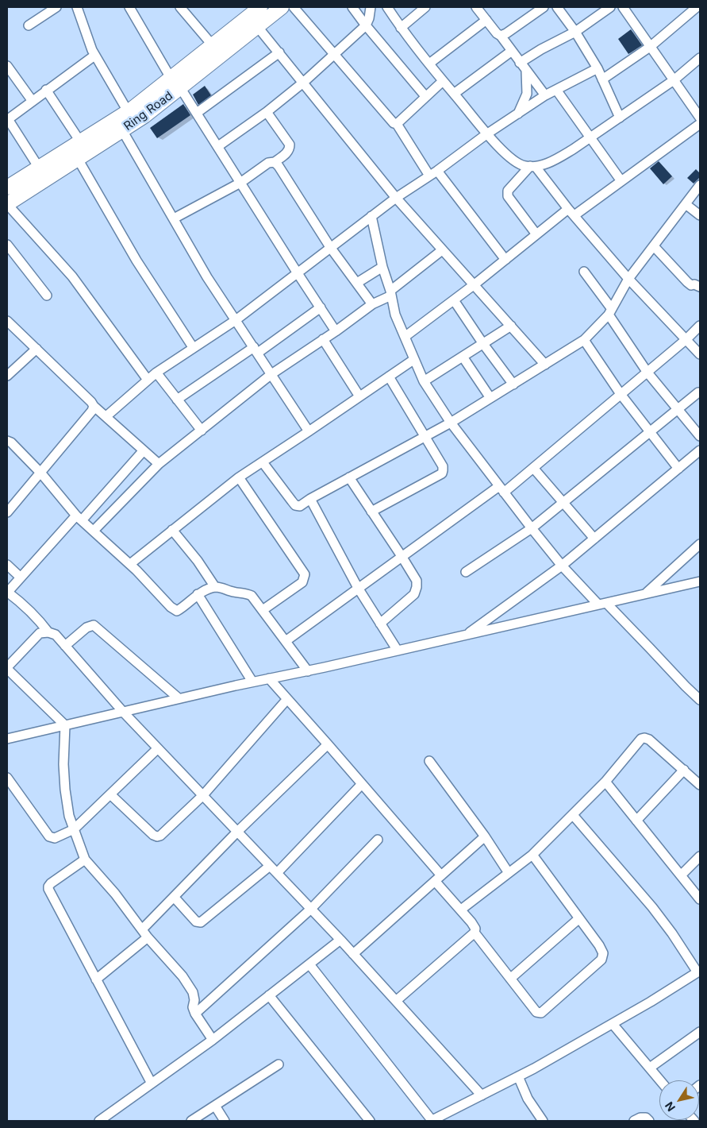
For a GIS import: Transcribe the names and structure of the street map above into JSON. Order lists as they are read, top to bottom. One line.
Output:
{"streets":{"main road":["Ring Road"]},"north":"bottom left"}
